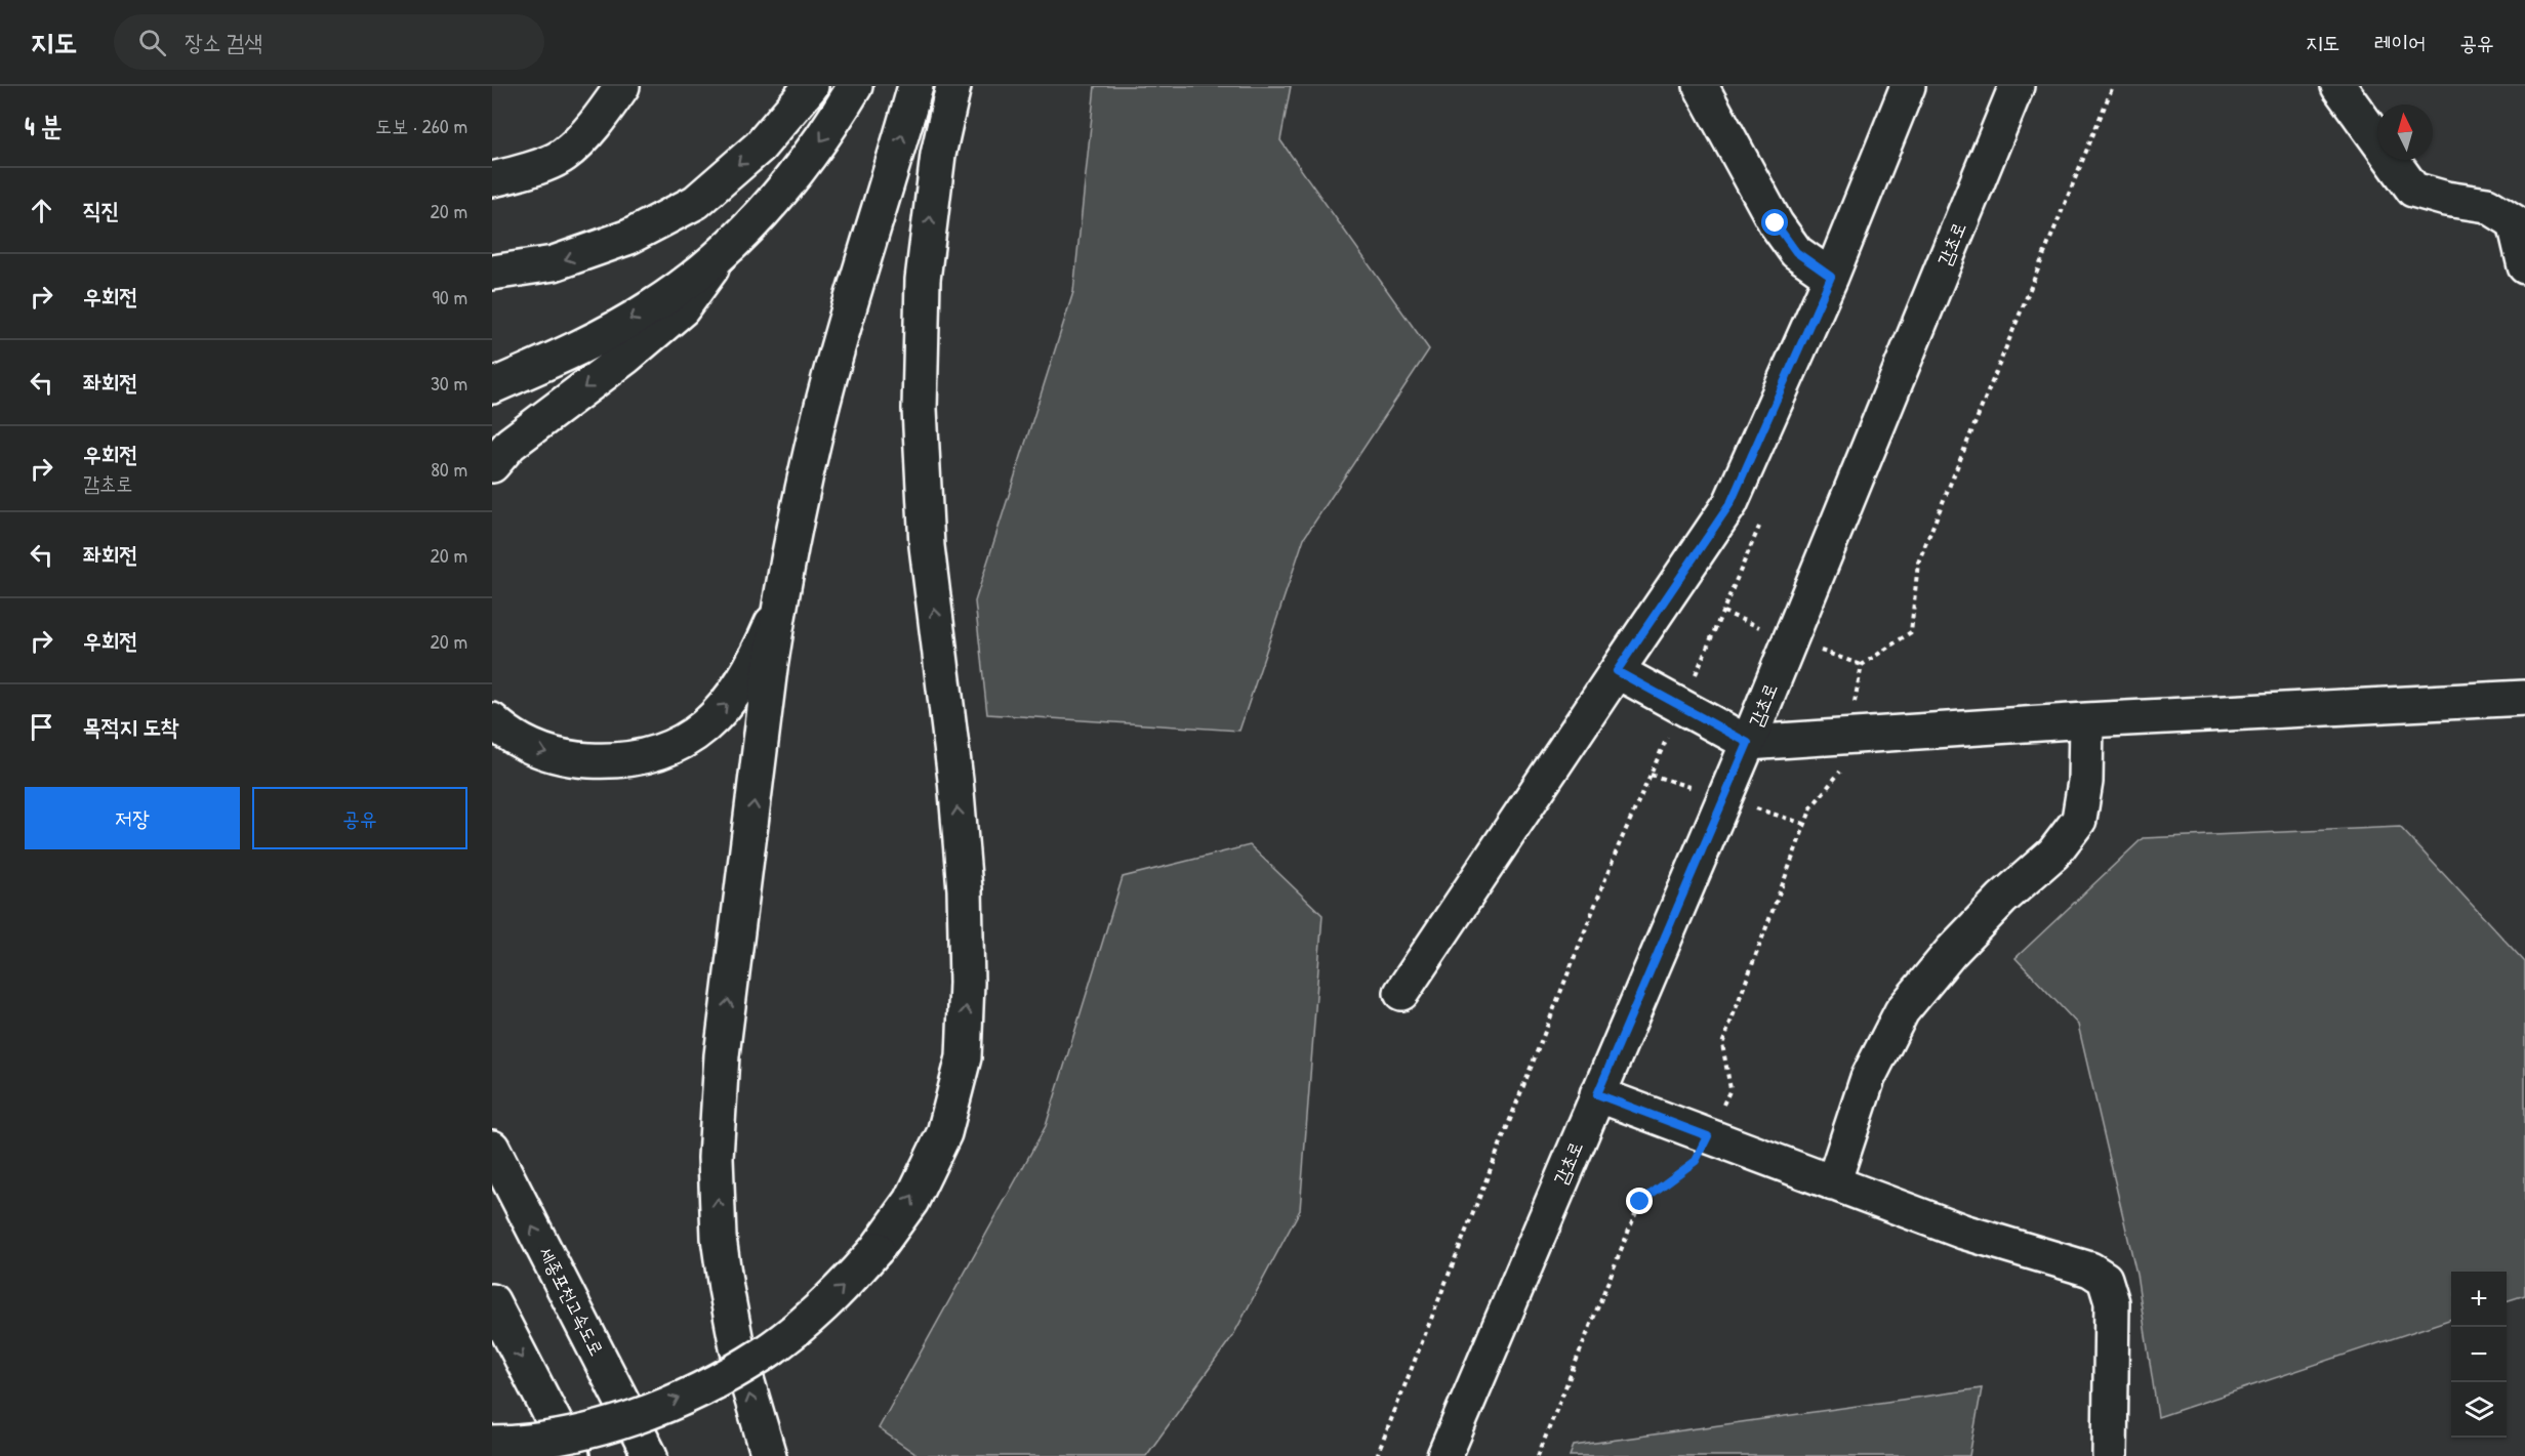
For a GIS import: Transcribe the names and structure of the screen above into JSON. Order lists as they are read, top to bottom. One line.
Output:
{"streets":{"main road":["감초로","세종포천고속도로"]},"north":"top","page":{"header":"지도","search":"장소 검색","nav":["지도","레이어","공유"],"heading":["4 분","도보 · 260 m"],"list":[["직진","20 m"],["우회전","90 m"],["좌회전","30 m"],["우회전","감초로","80 m"],["좌회전","20 m"],["우회전","20 m"],"목적지 도착"],"buttons":["저장","공유"],"map_buttons":["+","−"]}}
